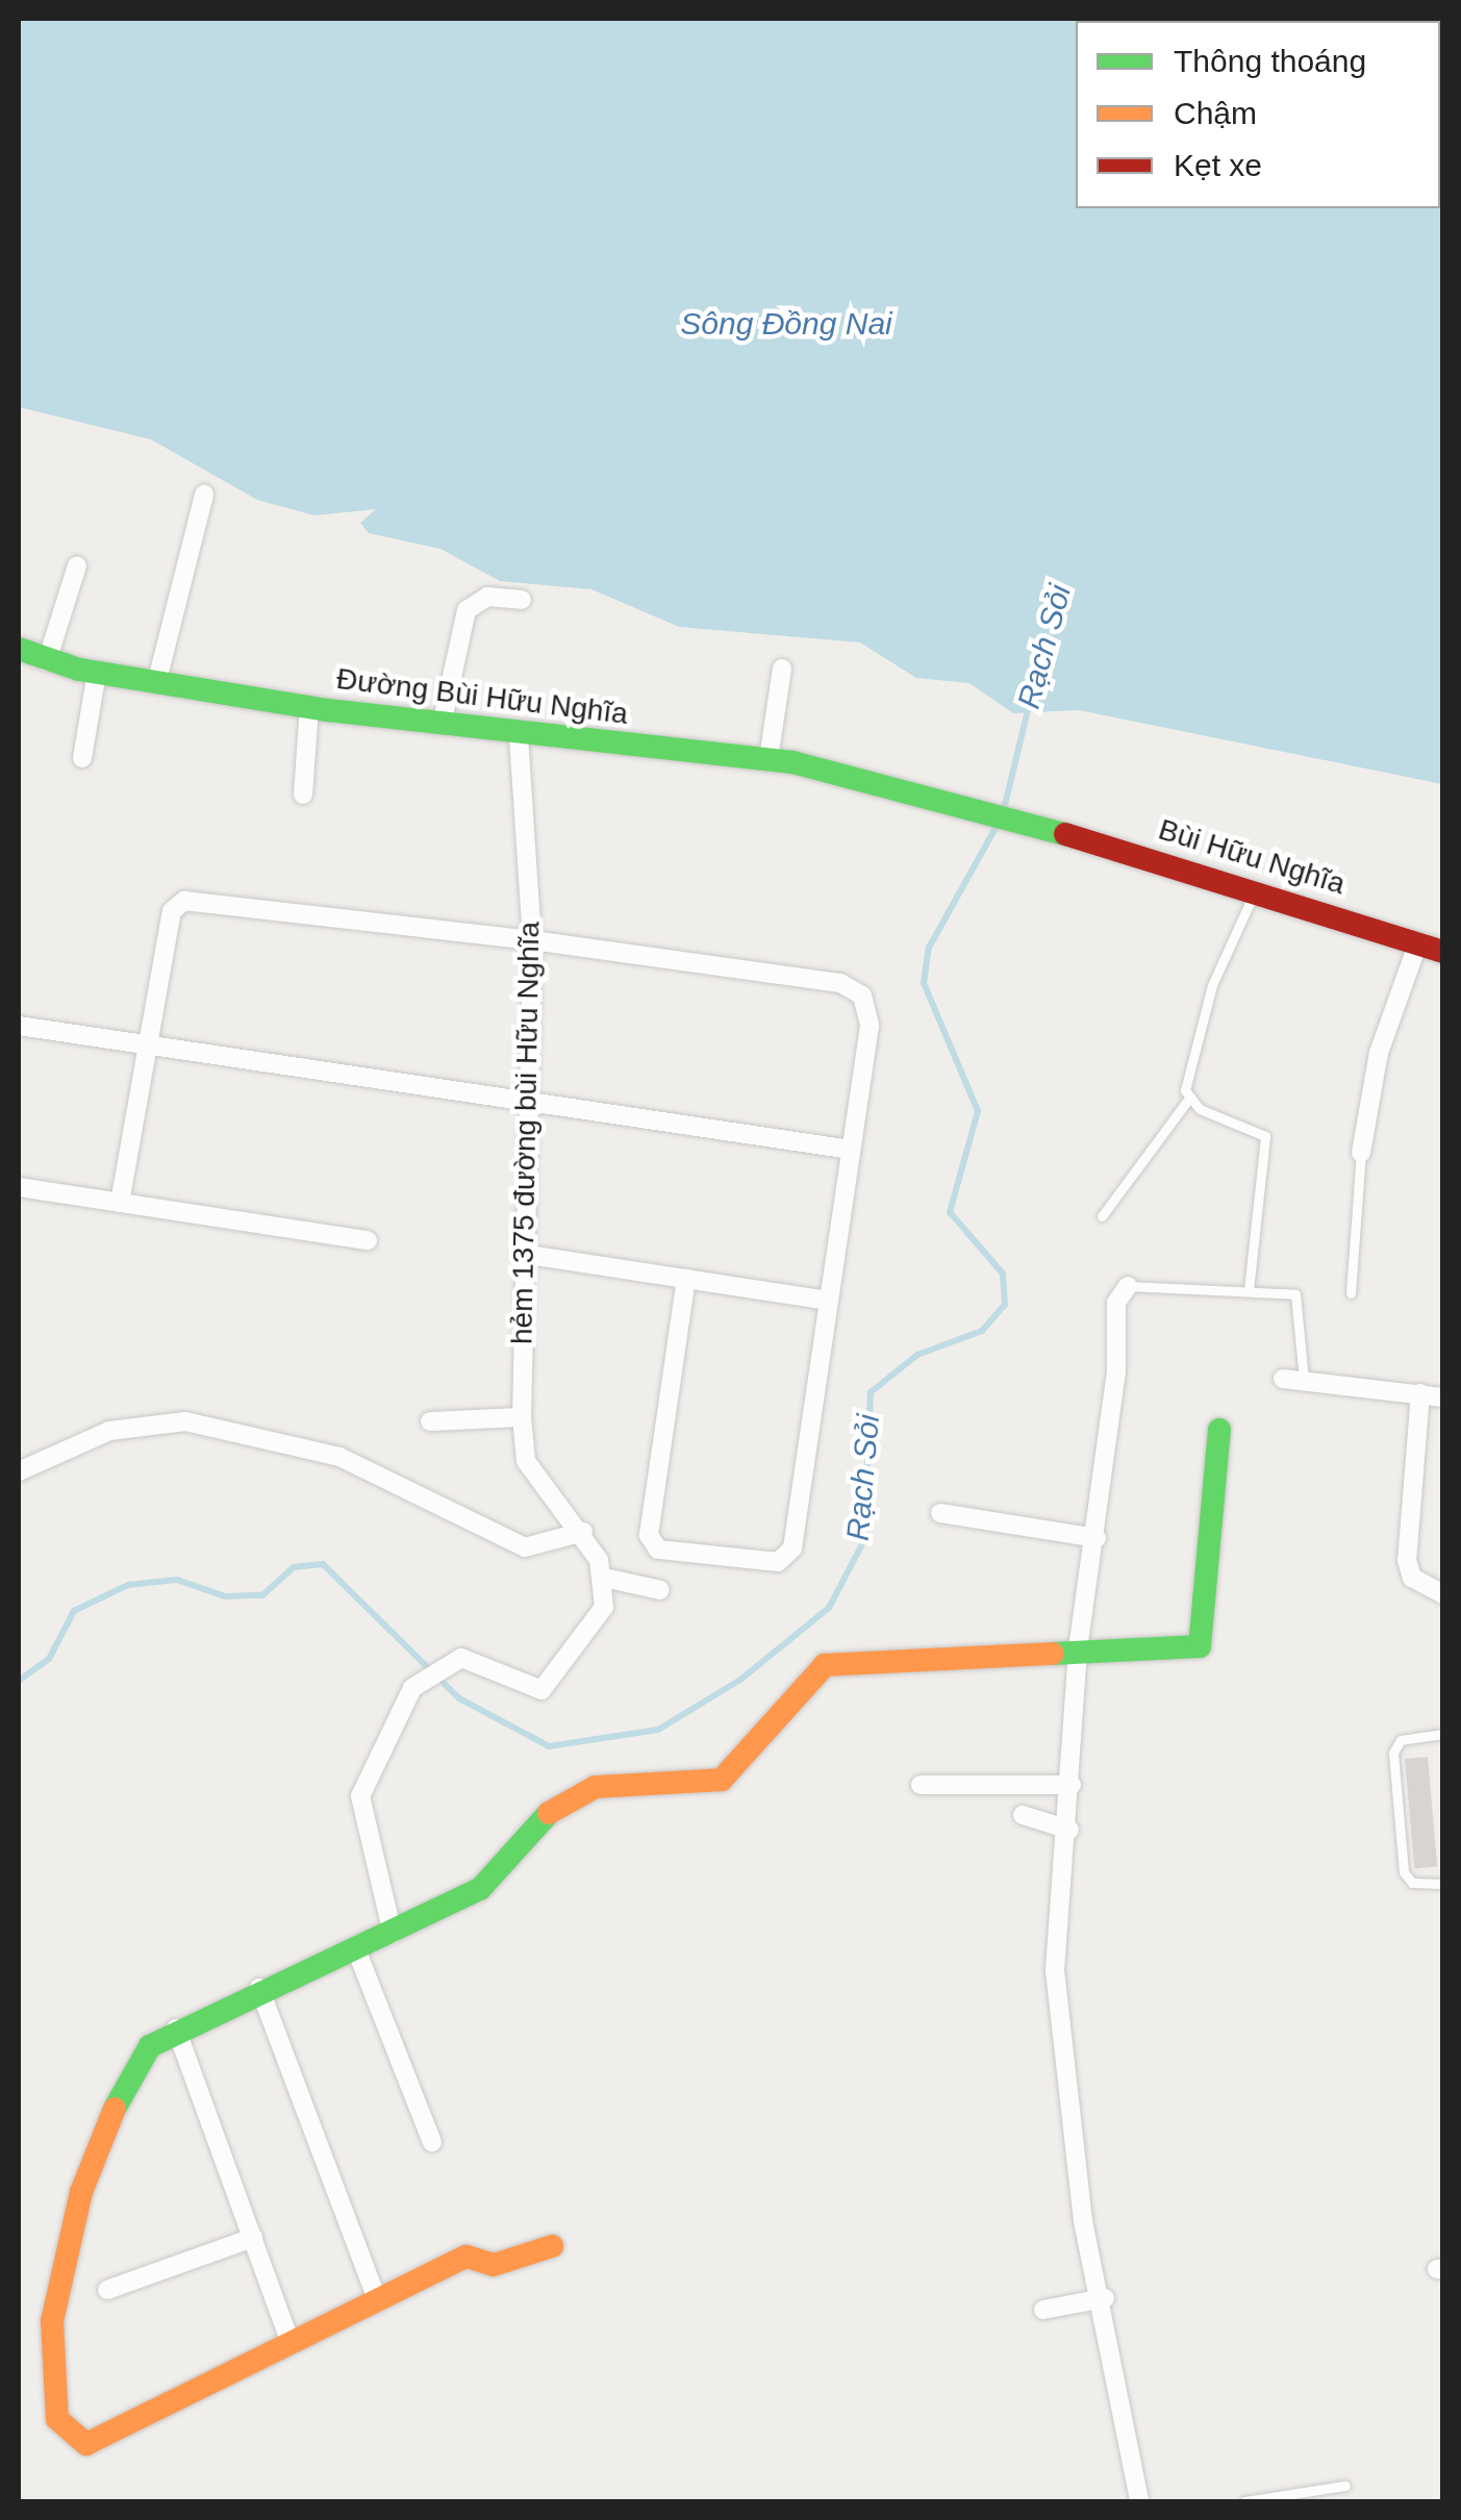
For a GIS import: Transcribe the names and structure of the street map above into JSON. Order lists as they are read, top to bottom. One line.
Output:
{"streets":{"street":["Đường Bùi Hữu Nghĩa","Bùi Hữu Nghĩa","hẻm 1375 đường bùi Hữu Nghĩa"]},"crossings":[["Đường Bùi Hữu Nghĩa","Bùi Hữu Nghĩa"],["Đường Bùi Hữu Nghĩa","hẻm 1375 đường bùi Hữu Nghĩa"]],"water":["Sông Đồng Nai","Rạch Sỏi"],"legend":["Thông thoáng","Chậm","Kẹt xe"]}
